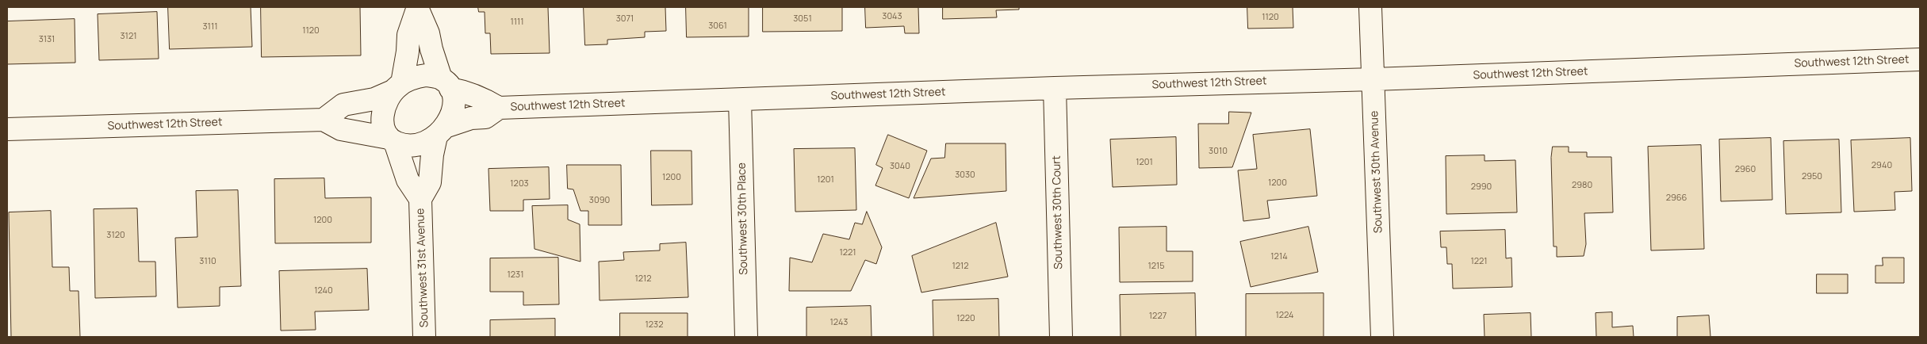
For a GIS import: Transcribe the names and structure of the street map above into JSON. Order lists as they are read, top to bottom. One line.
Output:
{"streets":{"street":["Southwest 12th Street","Southwest 30th Avenue","Southwest 30th Court","Southwest 30th Place","Southwest 31st Avenue"]},"crossings":[["Southwest 12th Street","Southwest 30th Avenue"],["Southwest 12th Street","Southwest 30th Court"],["Southwest 12th Street","Southwest 30th Place"],["Southwest 12th Street","Southwest 31st Avenue"]],"house_numbers":["3043","1120","3071","3051","1111","3061","3111","1120","3121","3131","3010","1201","2940","3040","2960","3030","2950","1200","1201","1200","1203","2980","2990","2966","3090","1200","3120","1221","1214","3110","1221","1212","1215","1231","1212","1240","1224","1227","1220","1243","1232"]}
